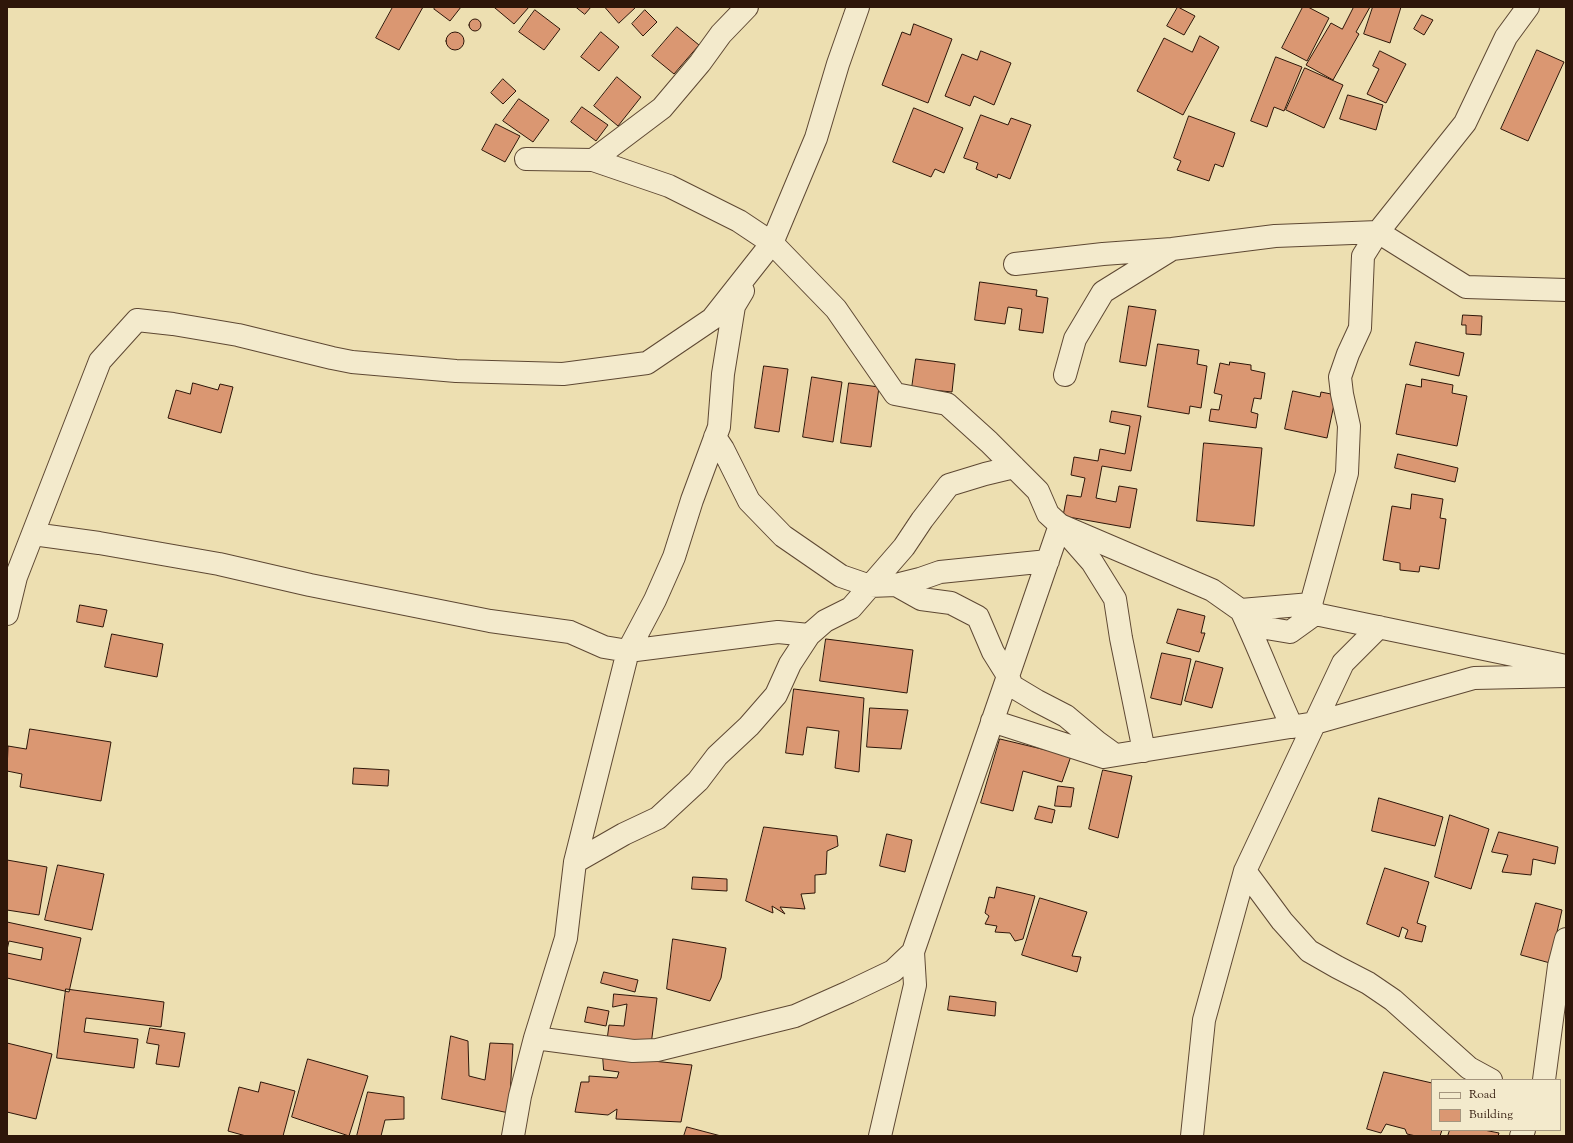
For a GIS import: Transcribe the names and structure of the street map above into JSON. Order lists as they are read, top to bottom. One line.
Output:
{"legend":["Road","Building"]}
